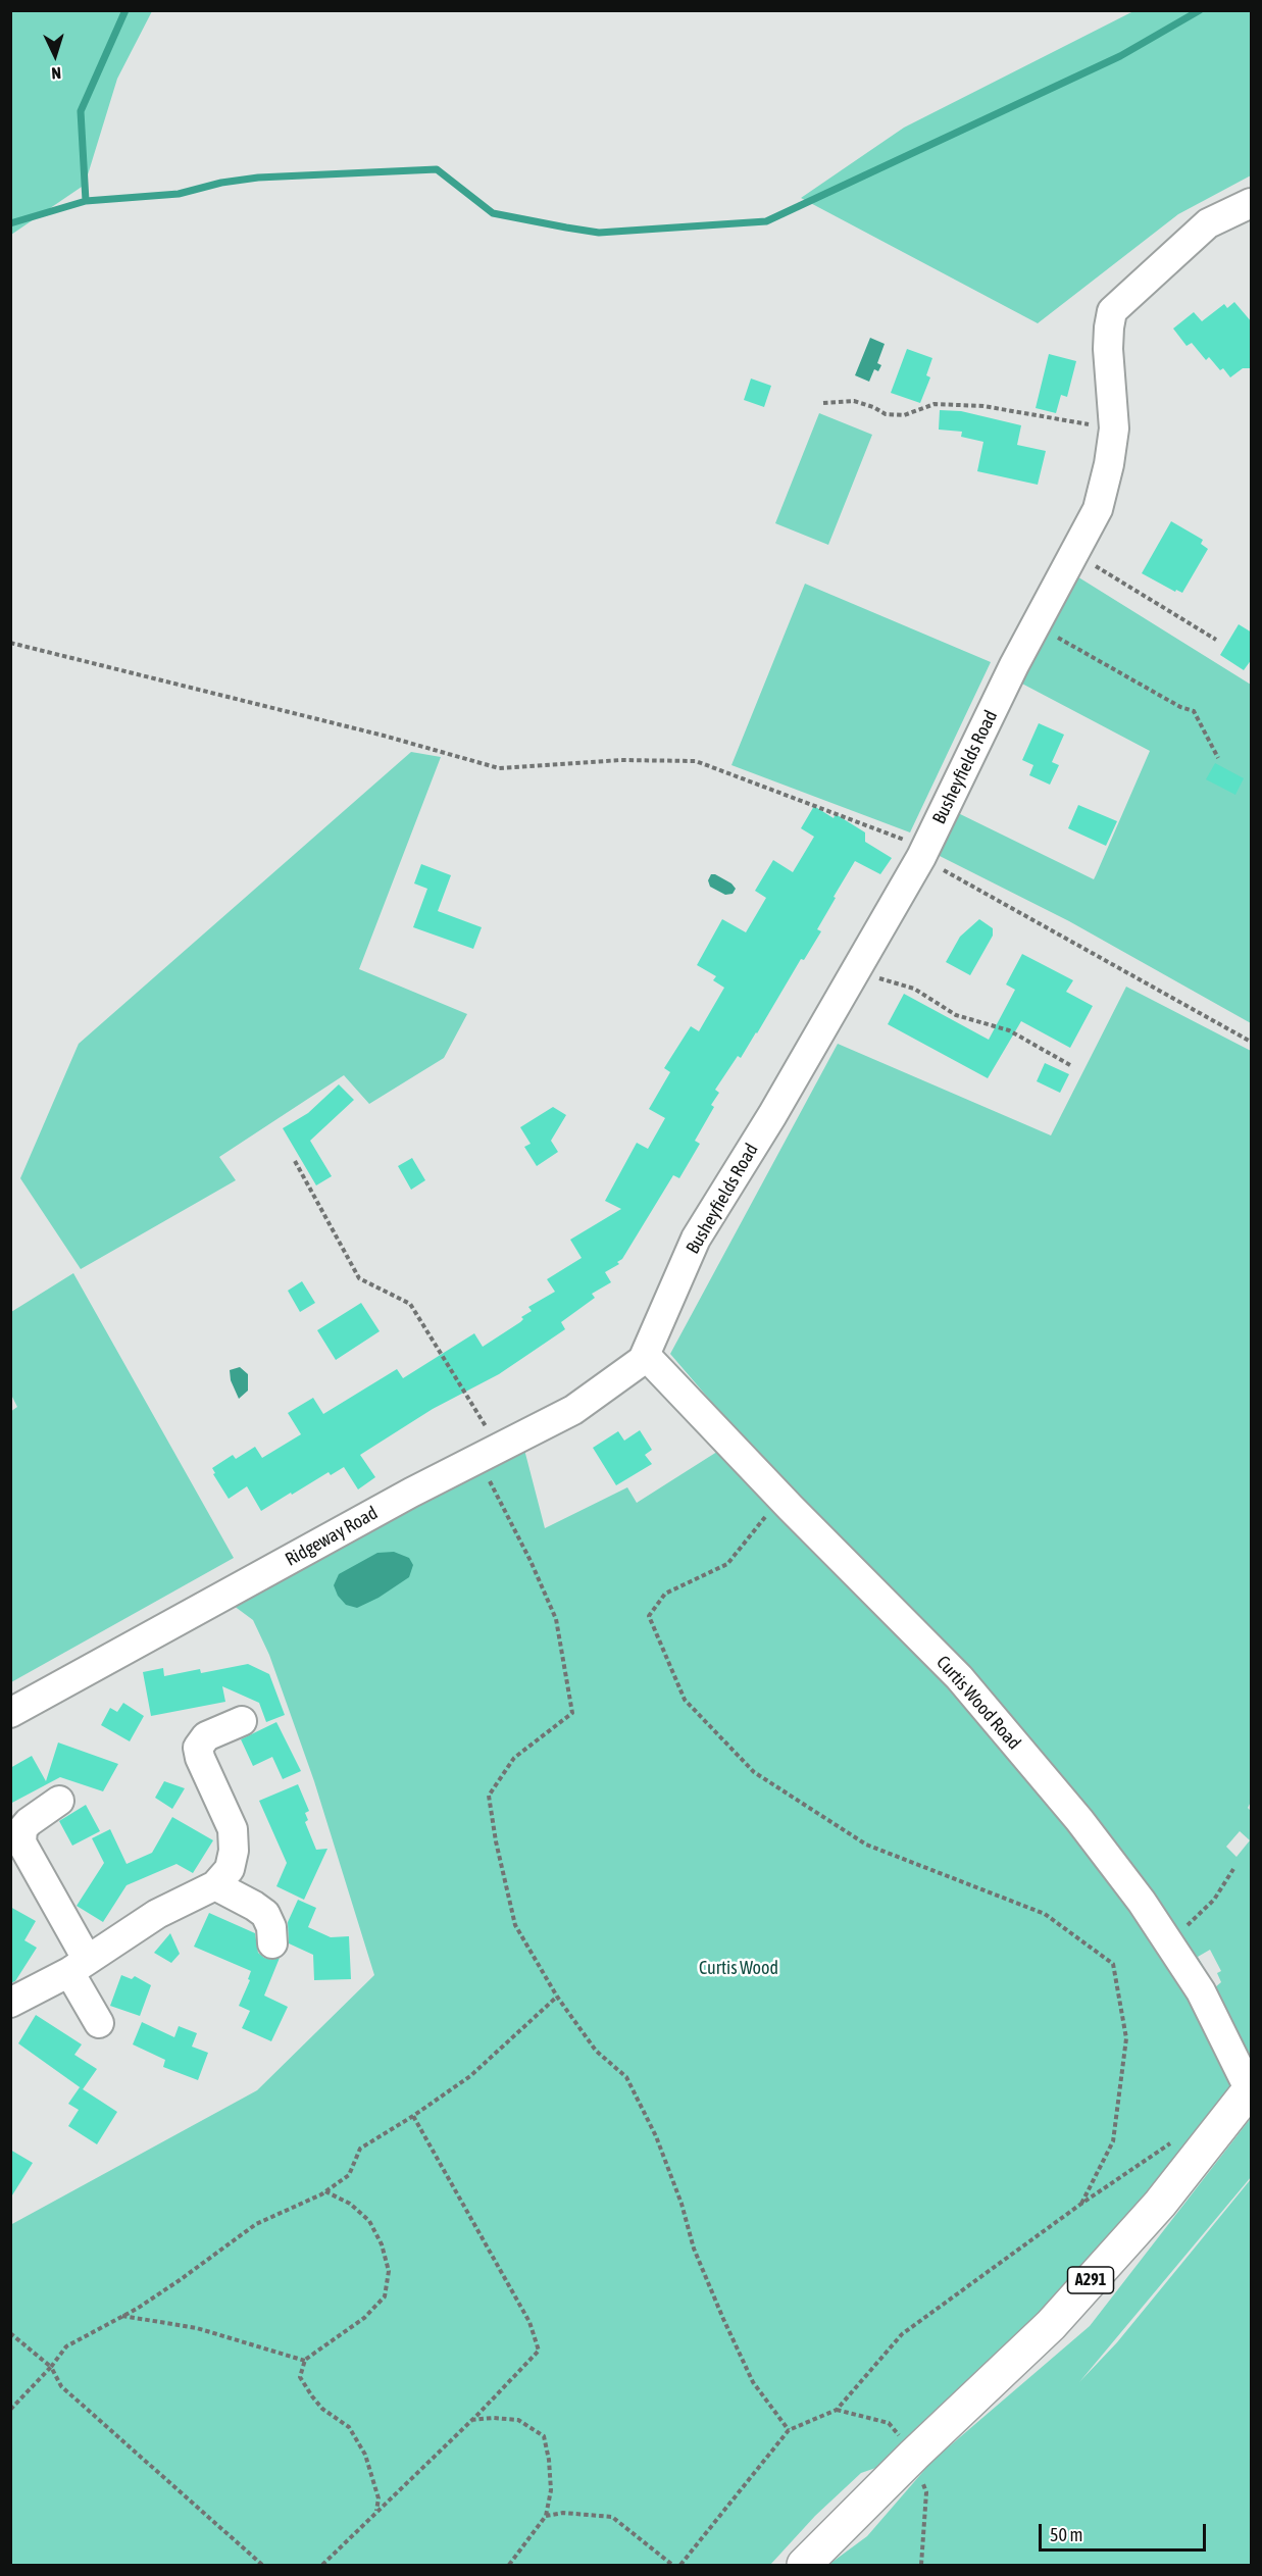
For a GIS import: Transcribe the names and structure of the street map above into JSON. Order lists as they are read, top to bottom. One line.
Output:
{"streets":{"main road":["A291"],"street":["Busheyfields Road","Ridgeway Road","Curtis Wood Road"]},"crossings":[["Busheyfields Road","Ridgeway Road"],["Busheyfields Road","Curtis Wood Road"],["Ridgeway Road","Curtis Wood Road"],["Curtis Wood Road","A291"]],"parks":["Curtis Wood"],"scale_bar":"50 m","north":"bottom"}
